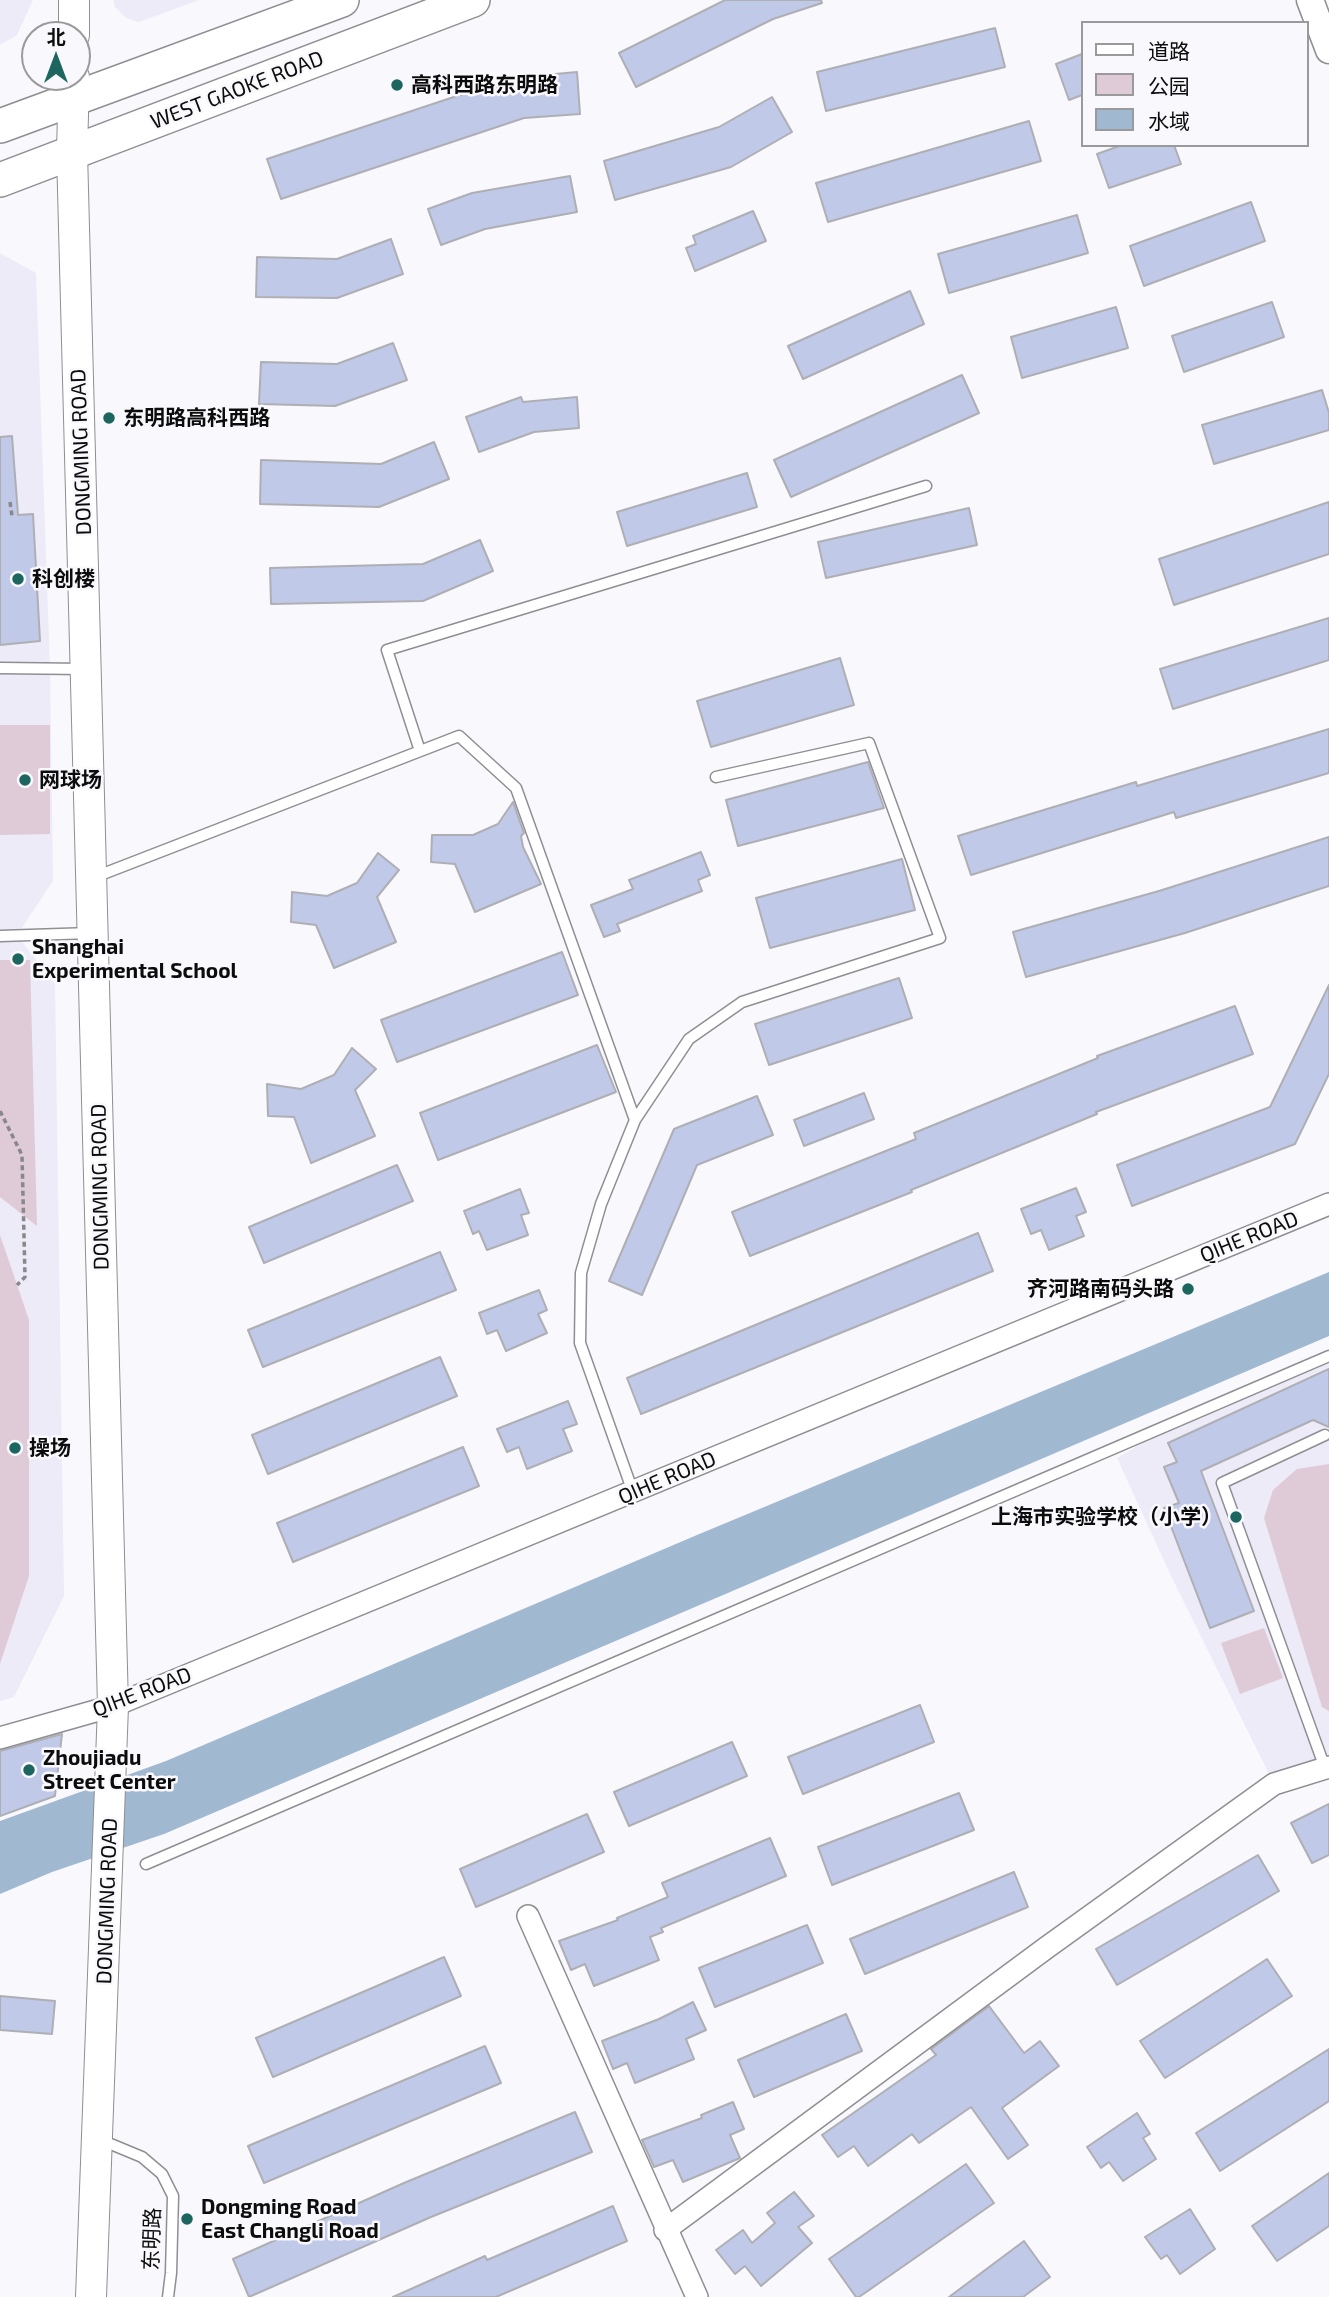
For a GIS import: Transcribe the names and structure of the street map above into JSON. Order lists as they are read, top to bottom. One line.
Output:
{"streets":{"main road":["WEST GAOKE ROAD","DONGMING ROAD"],"street":["QIHE ROAD"],"lane":["东明路"]},"crossings":[["WEST GAOKE ROAD","DONGMING ROAD"],["DONGMING ROAD","QIHE ROAD"],["DONGMING ROAD","东明路"]],"places":["高科西路东明路","东明路高科西路","科创楼","网球场","Shanghai Experimental School","齐河路南码头路","操场","上海市实验学校（小学）","Zhoujiadu Street Center","Dongming Road East Changli Road"],"legend":["道路","公园","水域"],"north":"top"}
